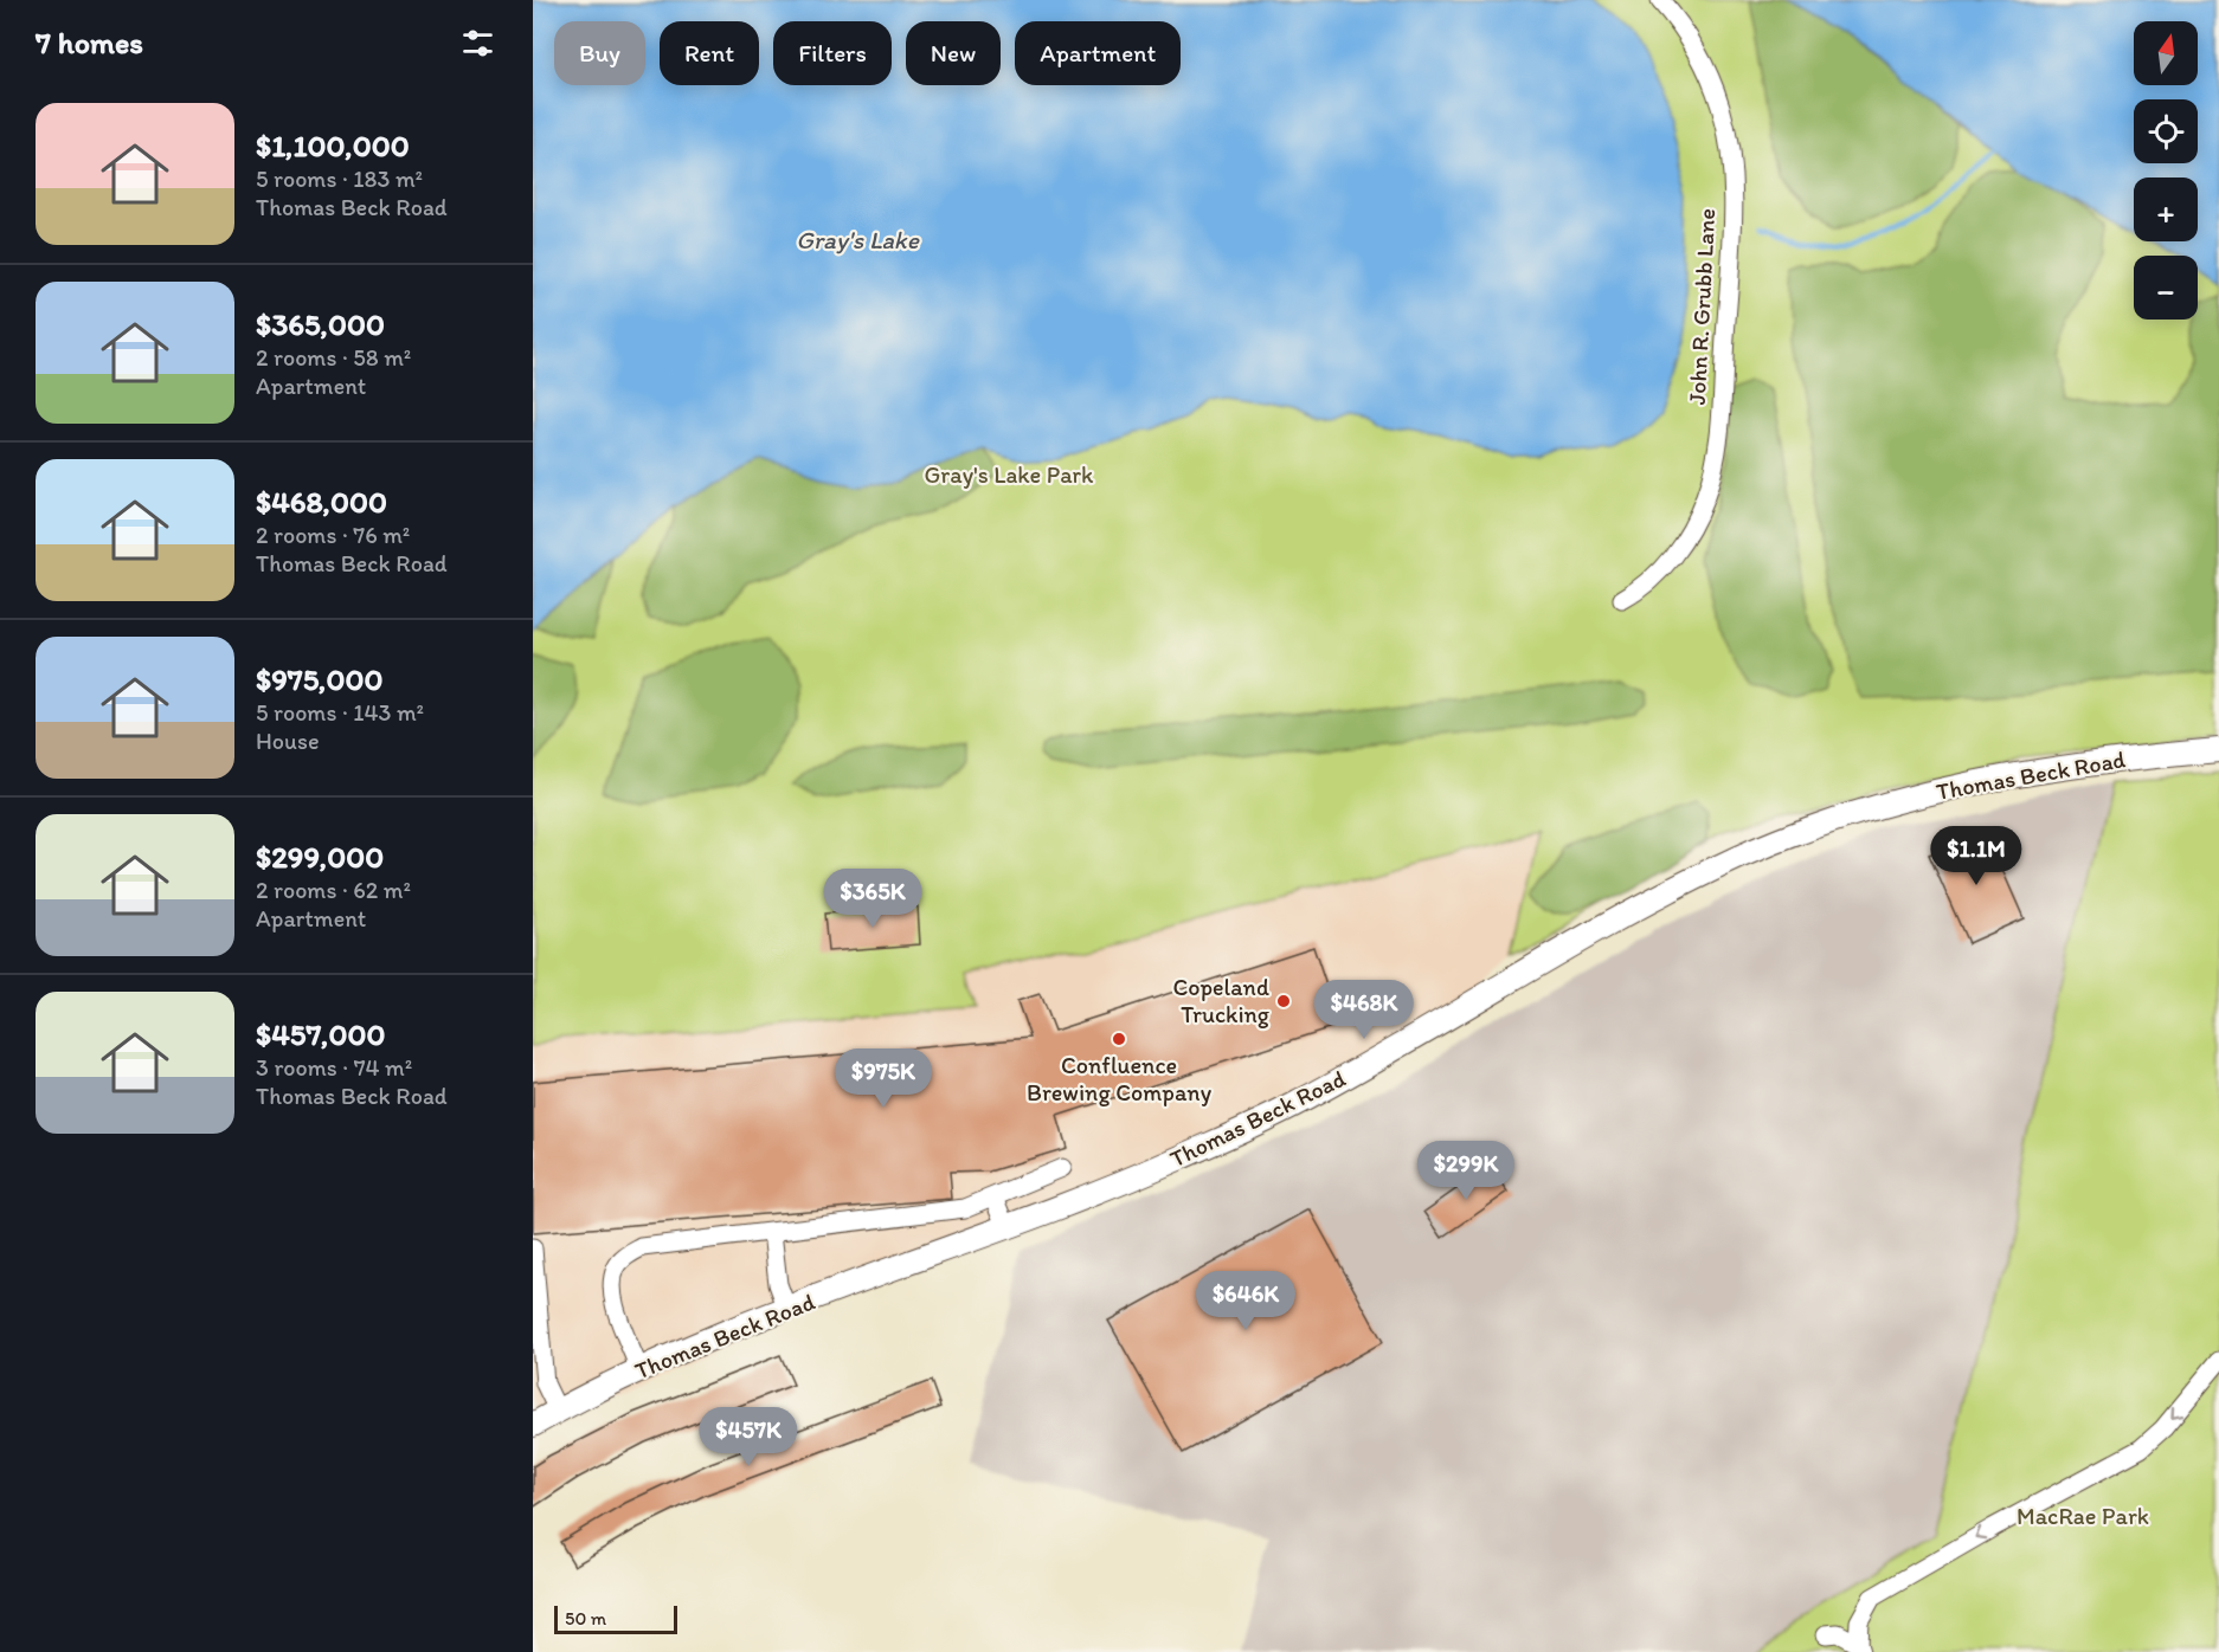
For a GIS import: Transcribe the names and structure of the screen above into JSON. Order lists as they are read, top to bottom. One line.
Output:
{"streets":{"main road":["Thomas Beck Road"],"lane":["John R. Grubb Lane"]},"water":["Gray's Lake"],"parks":["Gray's Lake Park","MacRae Park"],"places":["Copeland Trucking","Confluence Brewing Company"],"scale_bar":"50 m","north":"top","page":{"heading":"7 homes","map_buttons":["+","−"],"chip":["Buy","Rent","Filters","New","Apartment"],"list":[{"name":"$1,100,000","note":"5 rooms · 183 m² · Thomas Beck Road"},{"name":"$365,000","note":"2 rooms · 58 m² · Apartment"},{"name":"$468,000","note":"2 rooms · 76 m² · Thomas Beck Road"},{"name":"$975,000","note":"5 rooms · 143 m² · House"},{"name":"$299,000","note":"2 rooms · 62 m² · Apartment"},{"name":"$457,000","note":"3 rooms · 74 m² · Thomas Beck Road"}],"price":["$1.1M","$365K","$468K","$975K","$299K","$646K","$457K"],"scale":"50 m"}}
